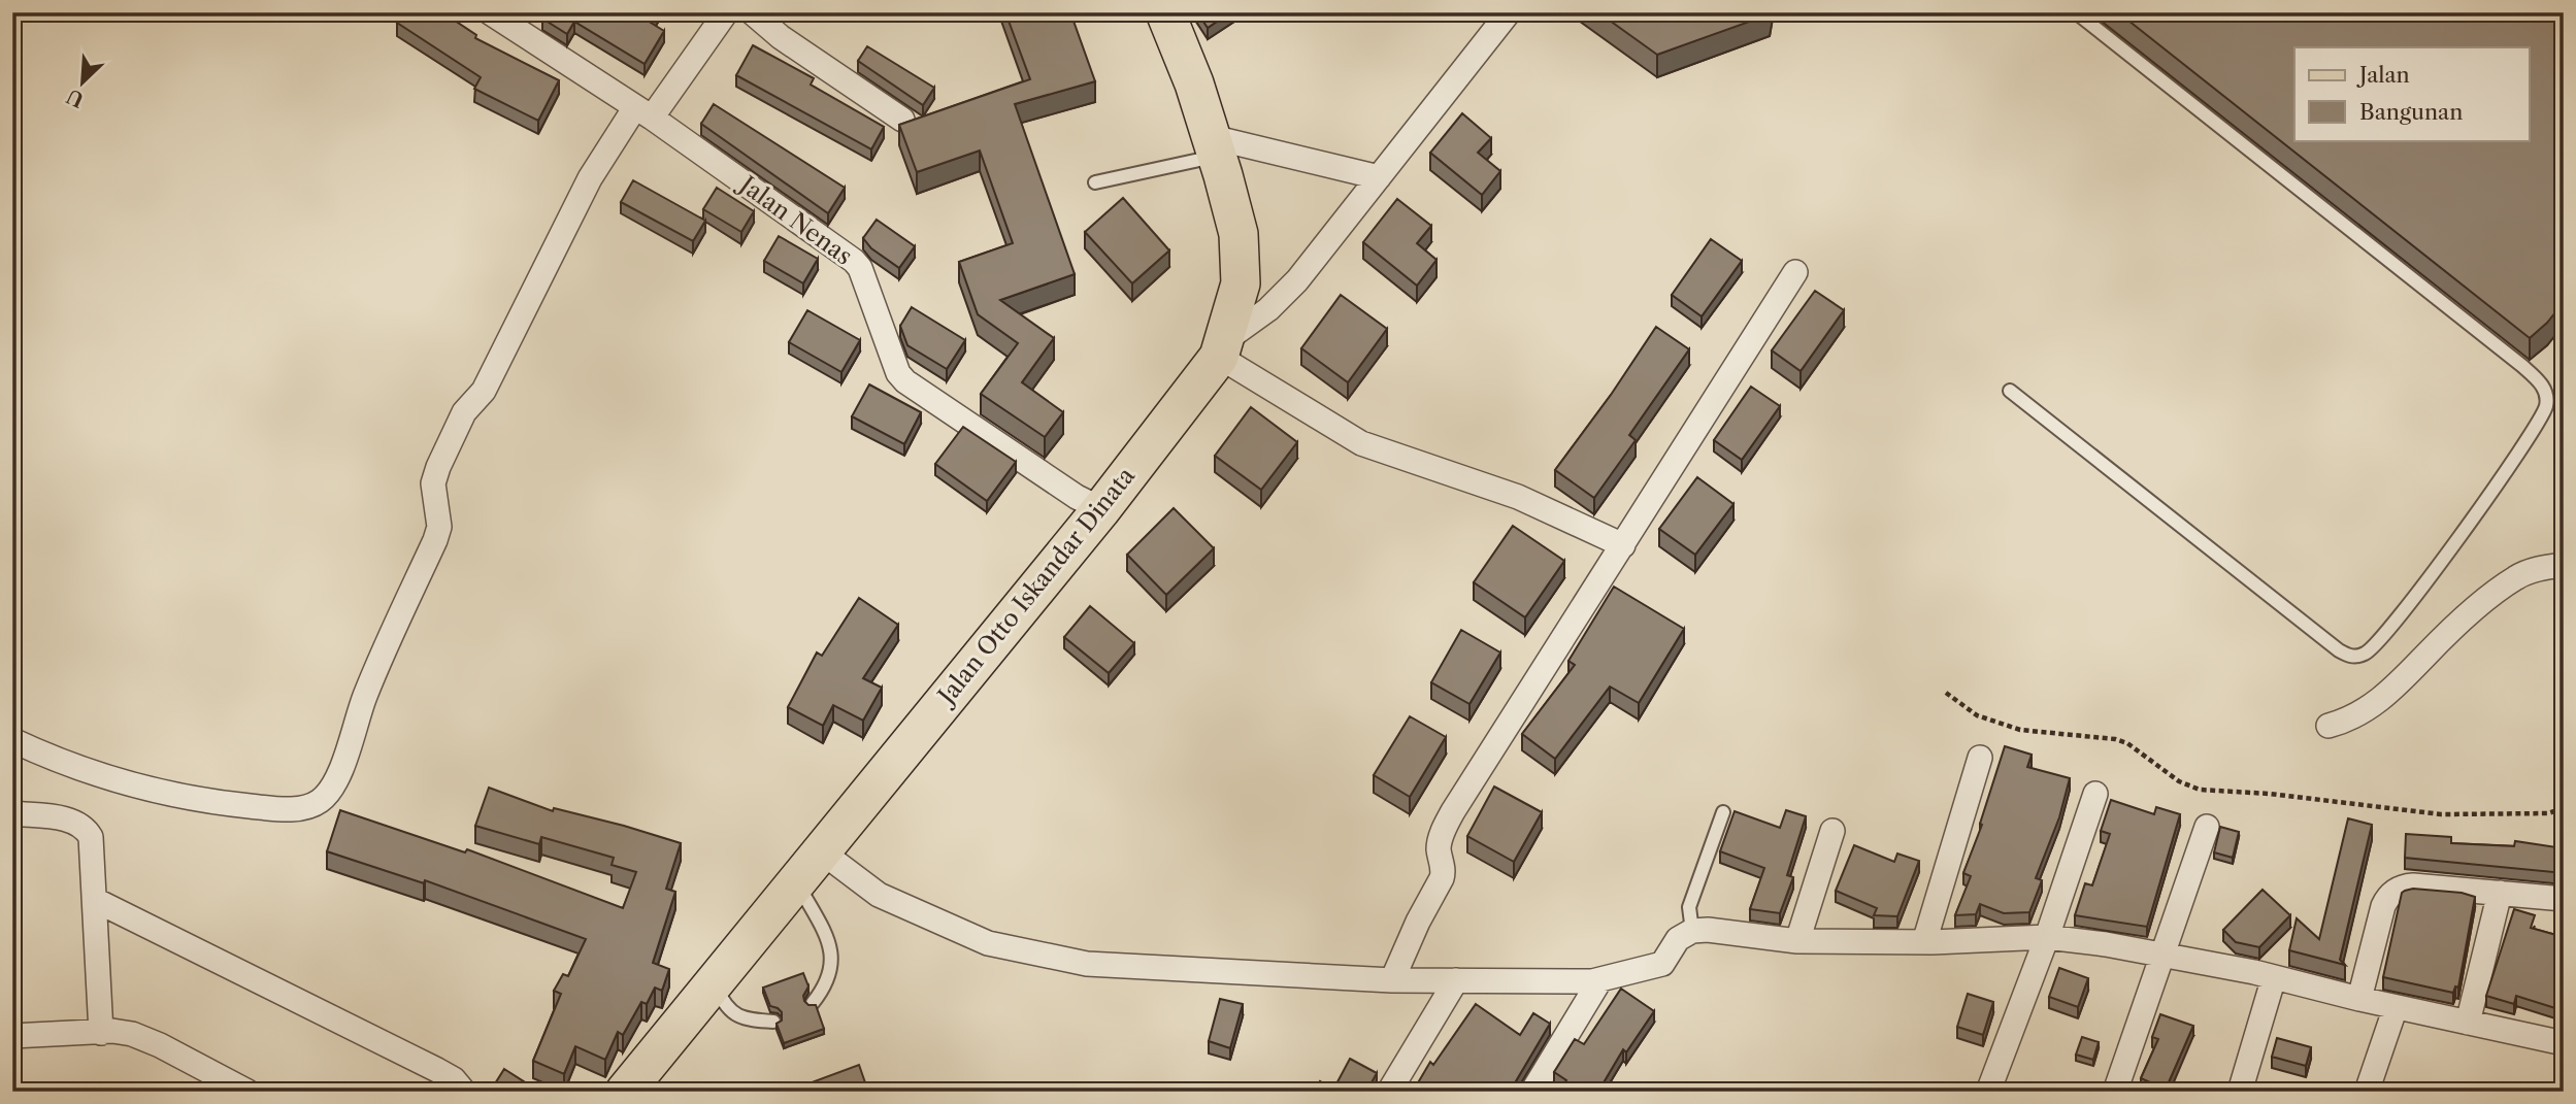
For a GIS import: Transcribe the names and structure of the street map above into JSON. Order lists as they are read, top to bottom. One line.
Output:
{"streets":{"main road":["Jalan Otto Iskandar Dinata"],"street":["Jalan Nenas"]},"crossings":[["Jalan Nenas","Jalan Otto Iskandar Dinata"]],"legend":["Jalan","Bangunan"],"north":"bottom left"}
